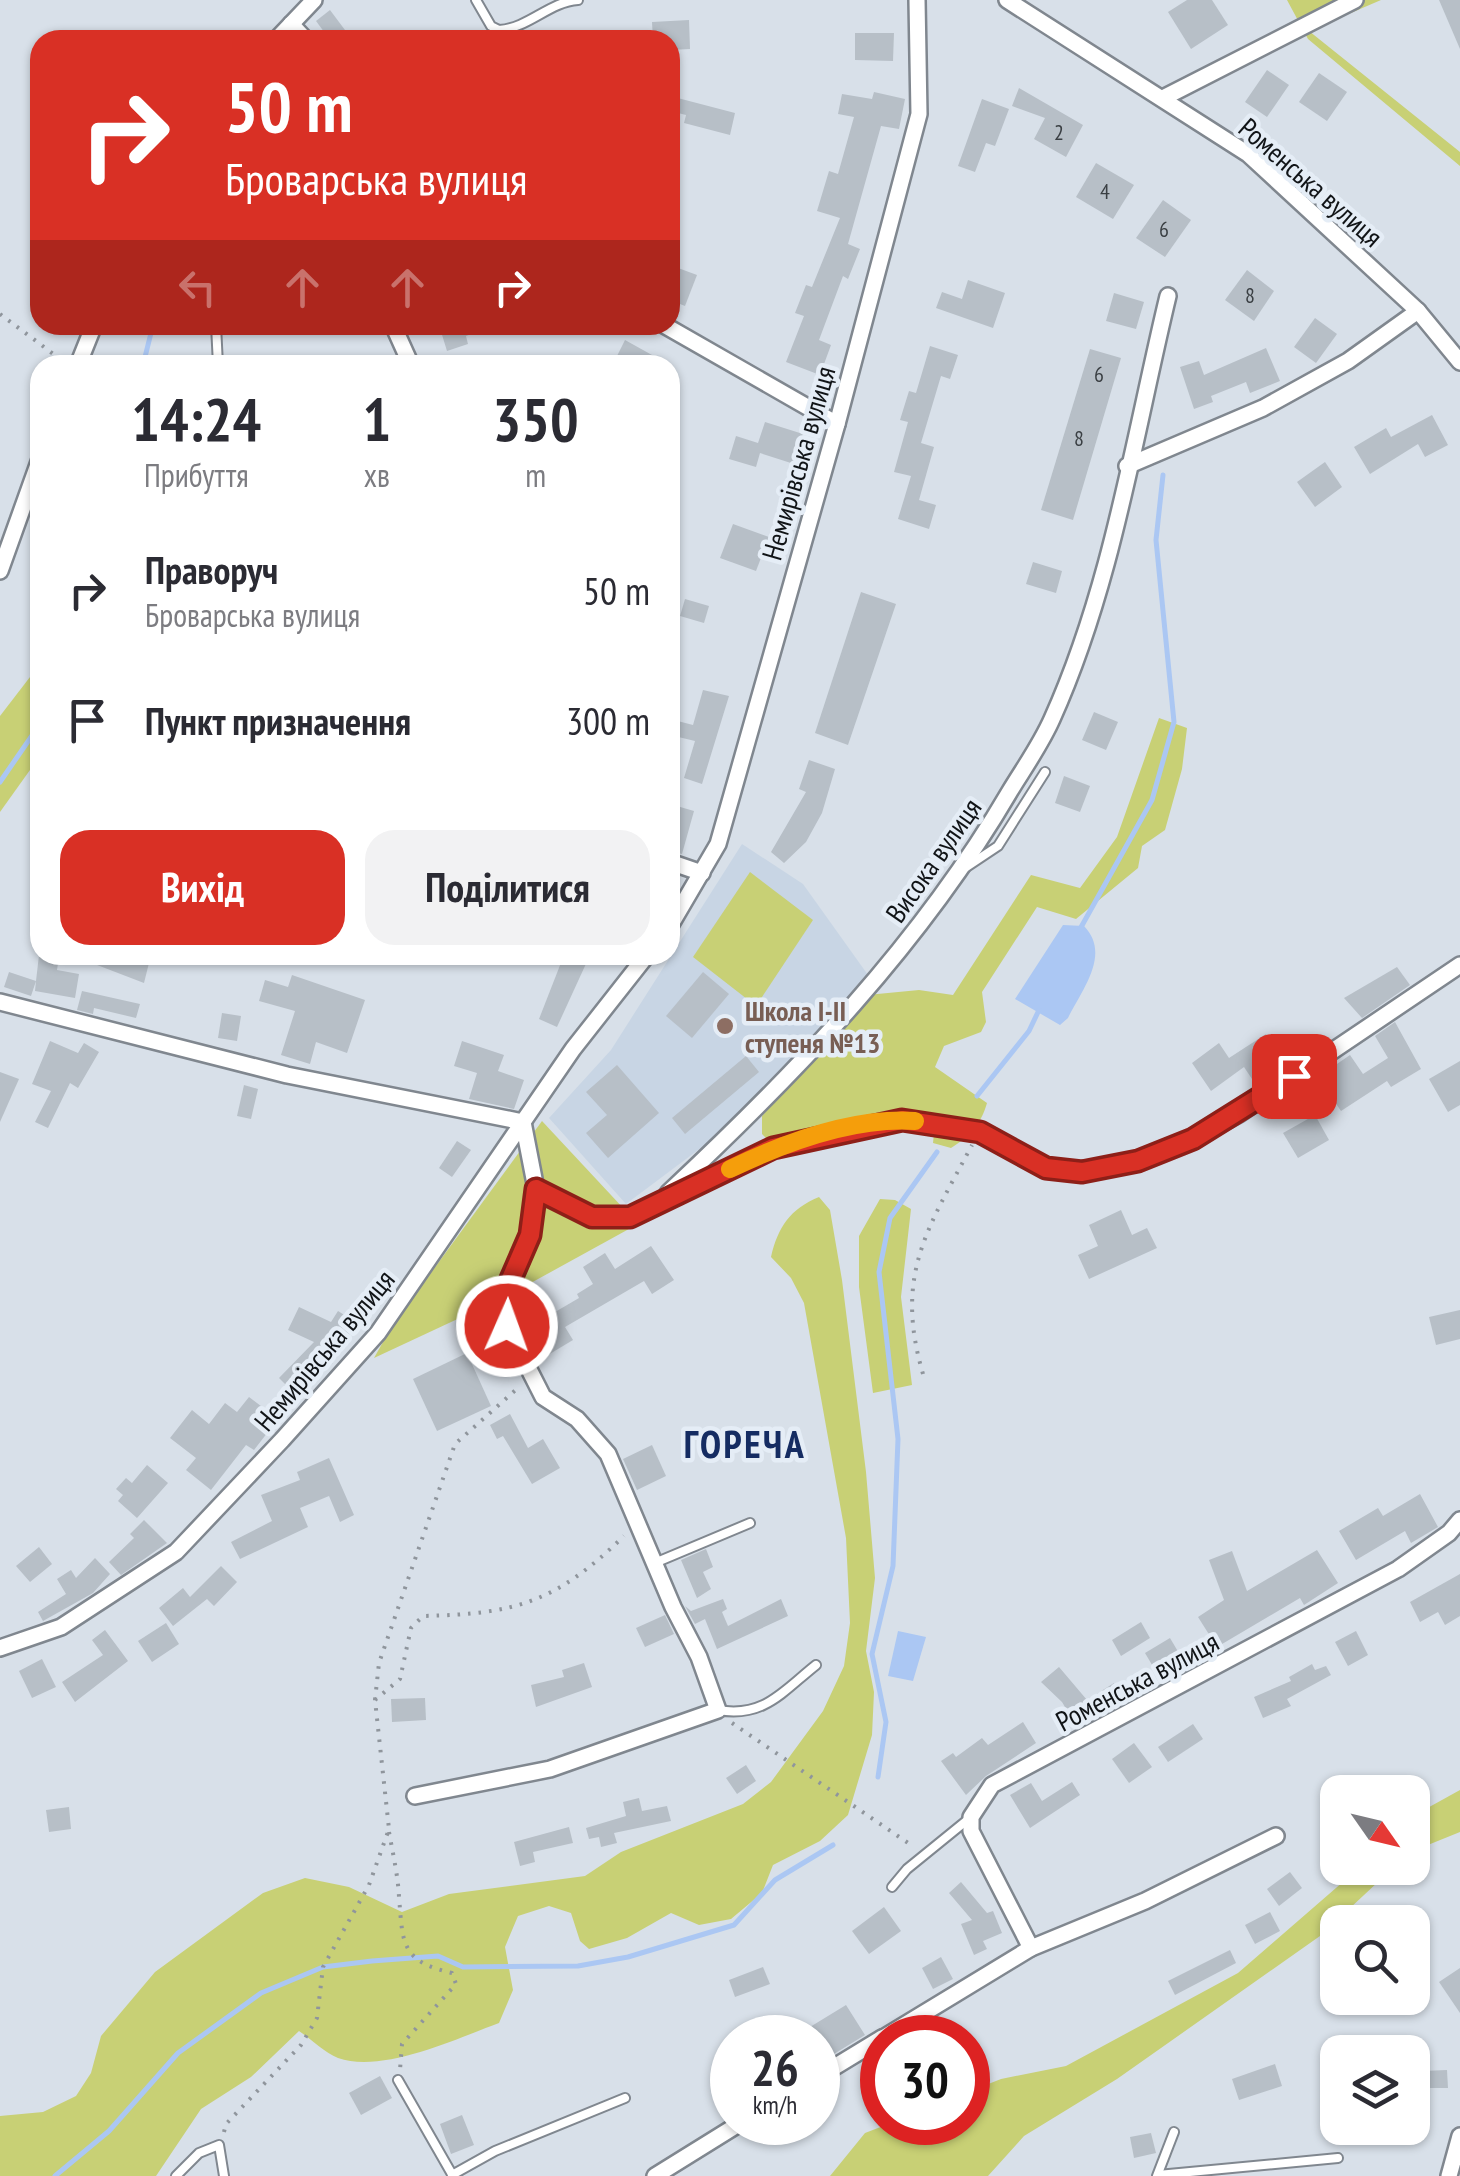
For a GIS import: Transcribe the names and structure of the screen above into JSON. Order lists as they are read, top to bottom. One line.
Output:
{"streets":{"street":["Роменська вулиця","Немирівська вулиця","Висока вулиця"]},"districts":["ГОРЕЧА"],"places":["Школа I-II ступеня №13"],"house_numbers":["2","4","6","8","6","8"],"north":"bottom right","page":{"turn":["50 m","Броварська вулиця"],"eta":["14:24","Прибуття","1","хв","350","m"],"list":[{"name":"Праворуч","note":"Броварська вулиця","value":"50 m"},{"name":"Пункт призначення","value":"300 m"}],"buttons":["Вихід","Поділитися"],"speed":"26 km/h","limit":"30"}}
